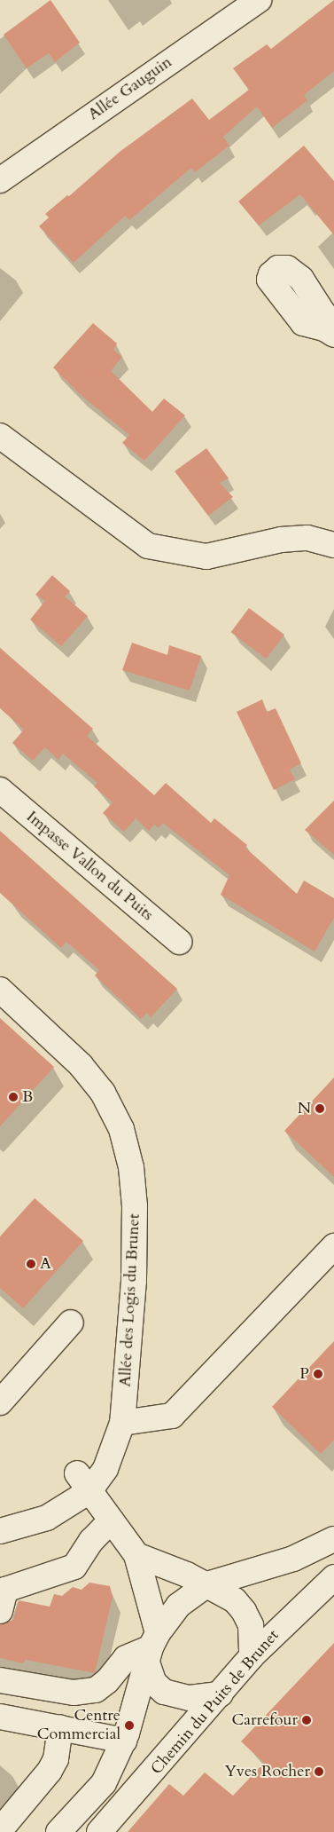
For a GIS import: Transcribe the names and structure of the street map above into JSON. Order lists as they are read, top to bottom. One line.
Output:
{"streets":{"street":["Allée Gauguin","Impasse Vallon du Puits","Allée des Logis du Brunet","Chemin du Puits de Brunet"]},"places":["B","N","A","P","Carrefour","Centre Commercial","Yves Rocher"]}
